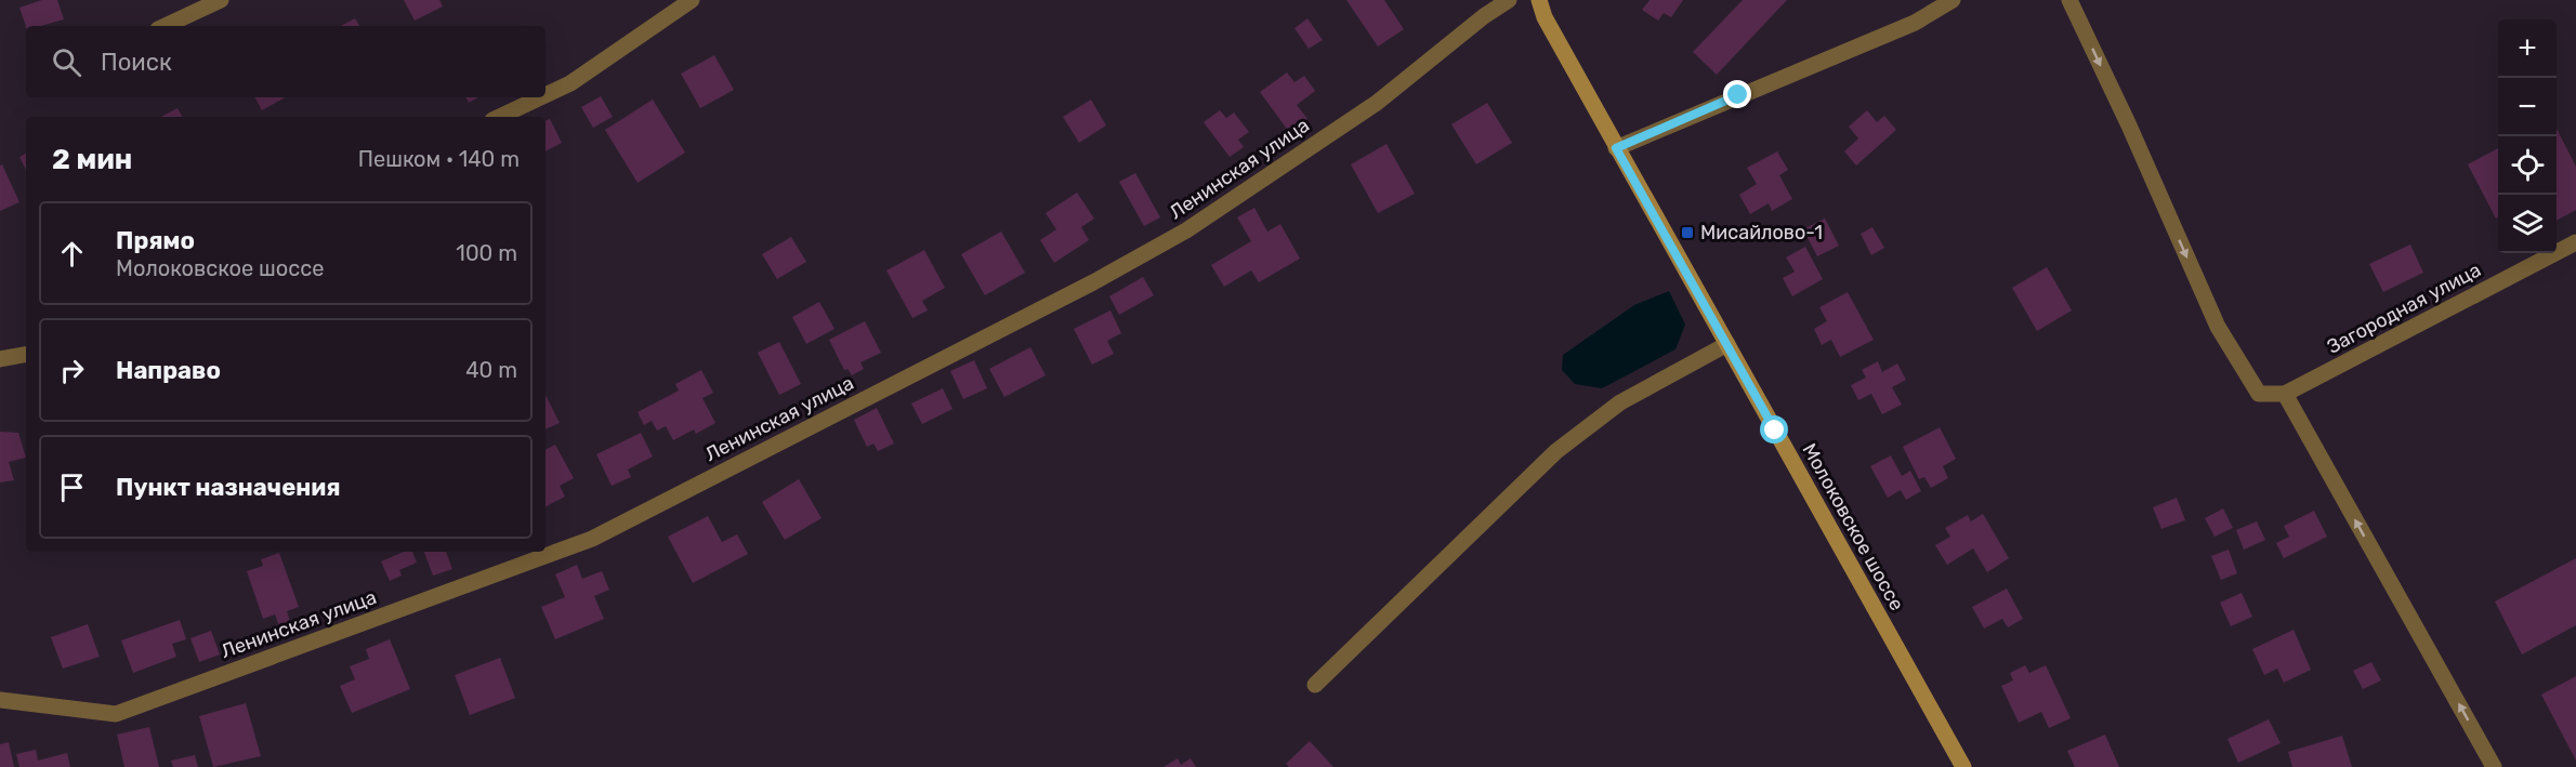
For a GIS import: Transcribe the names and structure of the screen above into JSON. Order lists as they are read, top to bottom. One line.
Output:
{"streets":{"main road":["Молоковское шоссе"],"street":["Ленинская улица","Загородная улица"]},"places":{"transit":["Мисайлово-1"]},"page":{"map_buttons":["+","−"],"search":"Поиск","heading":["2 мин","Пешком · 140 m"],"list":[["Прямо","Молоковское шоссе","100 m"],["Направо","40 m"],"Пункт назначения"]}}
